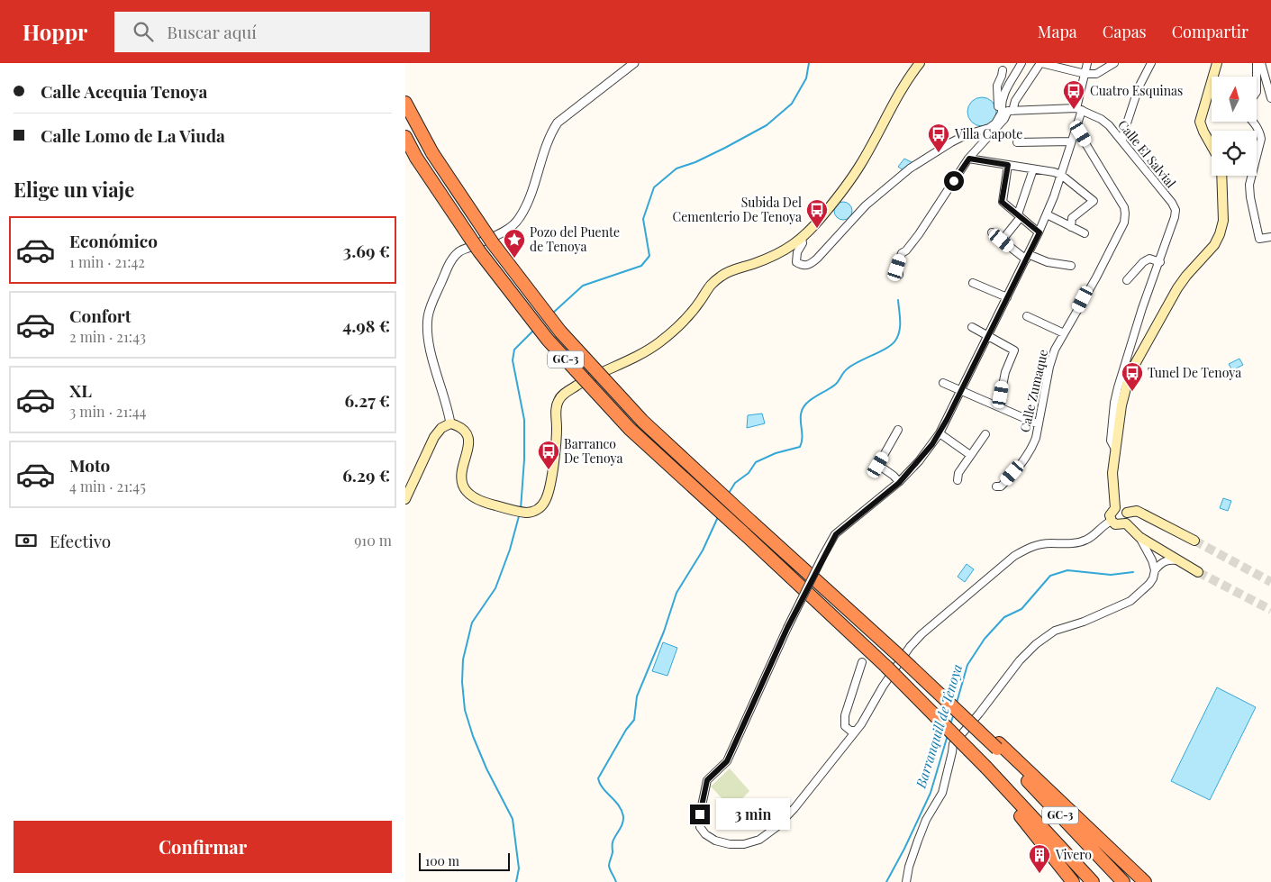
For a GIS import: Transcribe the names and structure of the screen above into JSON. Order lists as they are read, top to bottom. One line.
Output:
{"streets":{"highway":["GC-3"],"street":["Calle El Salvial","Calle Zumaque"]},"water":["Barranquill de Tenoya"],"places":{"bus stop":["Cuatro Esquinas","Villa Capote","Subida Del Cementerio De Tenoya","Tunel De Tenoya","Barranco De Tenoya"],"place":["Pozo del Puente de Tenoya"],"building":["Vivero"]},"scale_bar":"100 m","north":"top","page":{"header":"Hoppr","search":"Buscar aquí","nav":["Mapa","Capas","Compartir"],"banner":["Calle Acequia Tenoya","Calle Lomo de La Viuda"],"heading":"Elige un viaje","list":[{"name":"Económico","note":"1 min · 21:42","value":"3.69 €"},{"name":"Confort","note":"2 min · 21:43","value":"4.98 €"},{"name":"XL","note":"3 min · 21:44","value":"6.27 €"},{"name":"Moto","note":"4 min · 21:45","value":"6.29 €"}],"pay":["Efectivo","910 m"],"bubble":"3 min","buttons":"Confirmar","scale":"100 m"}}
